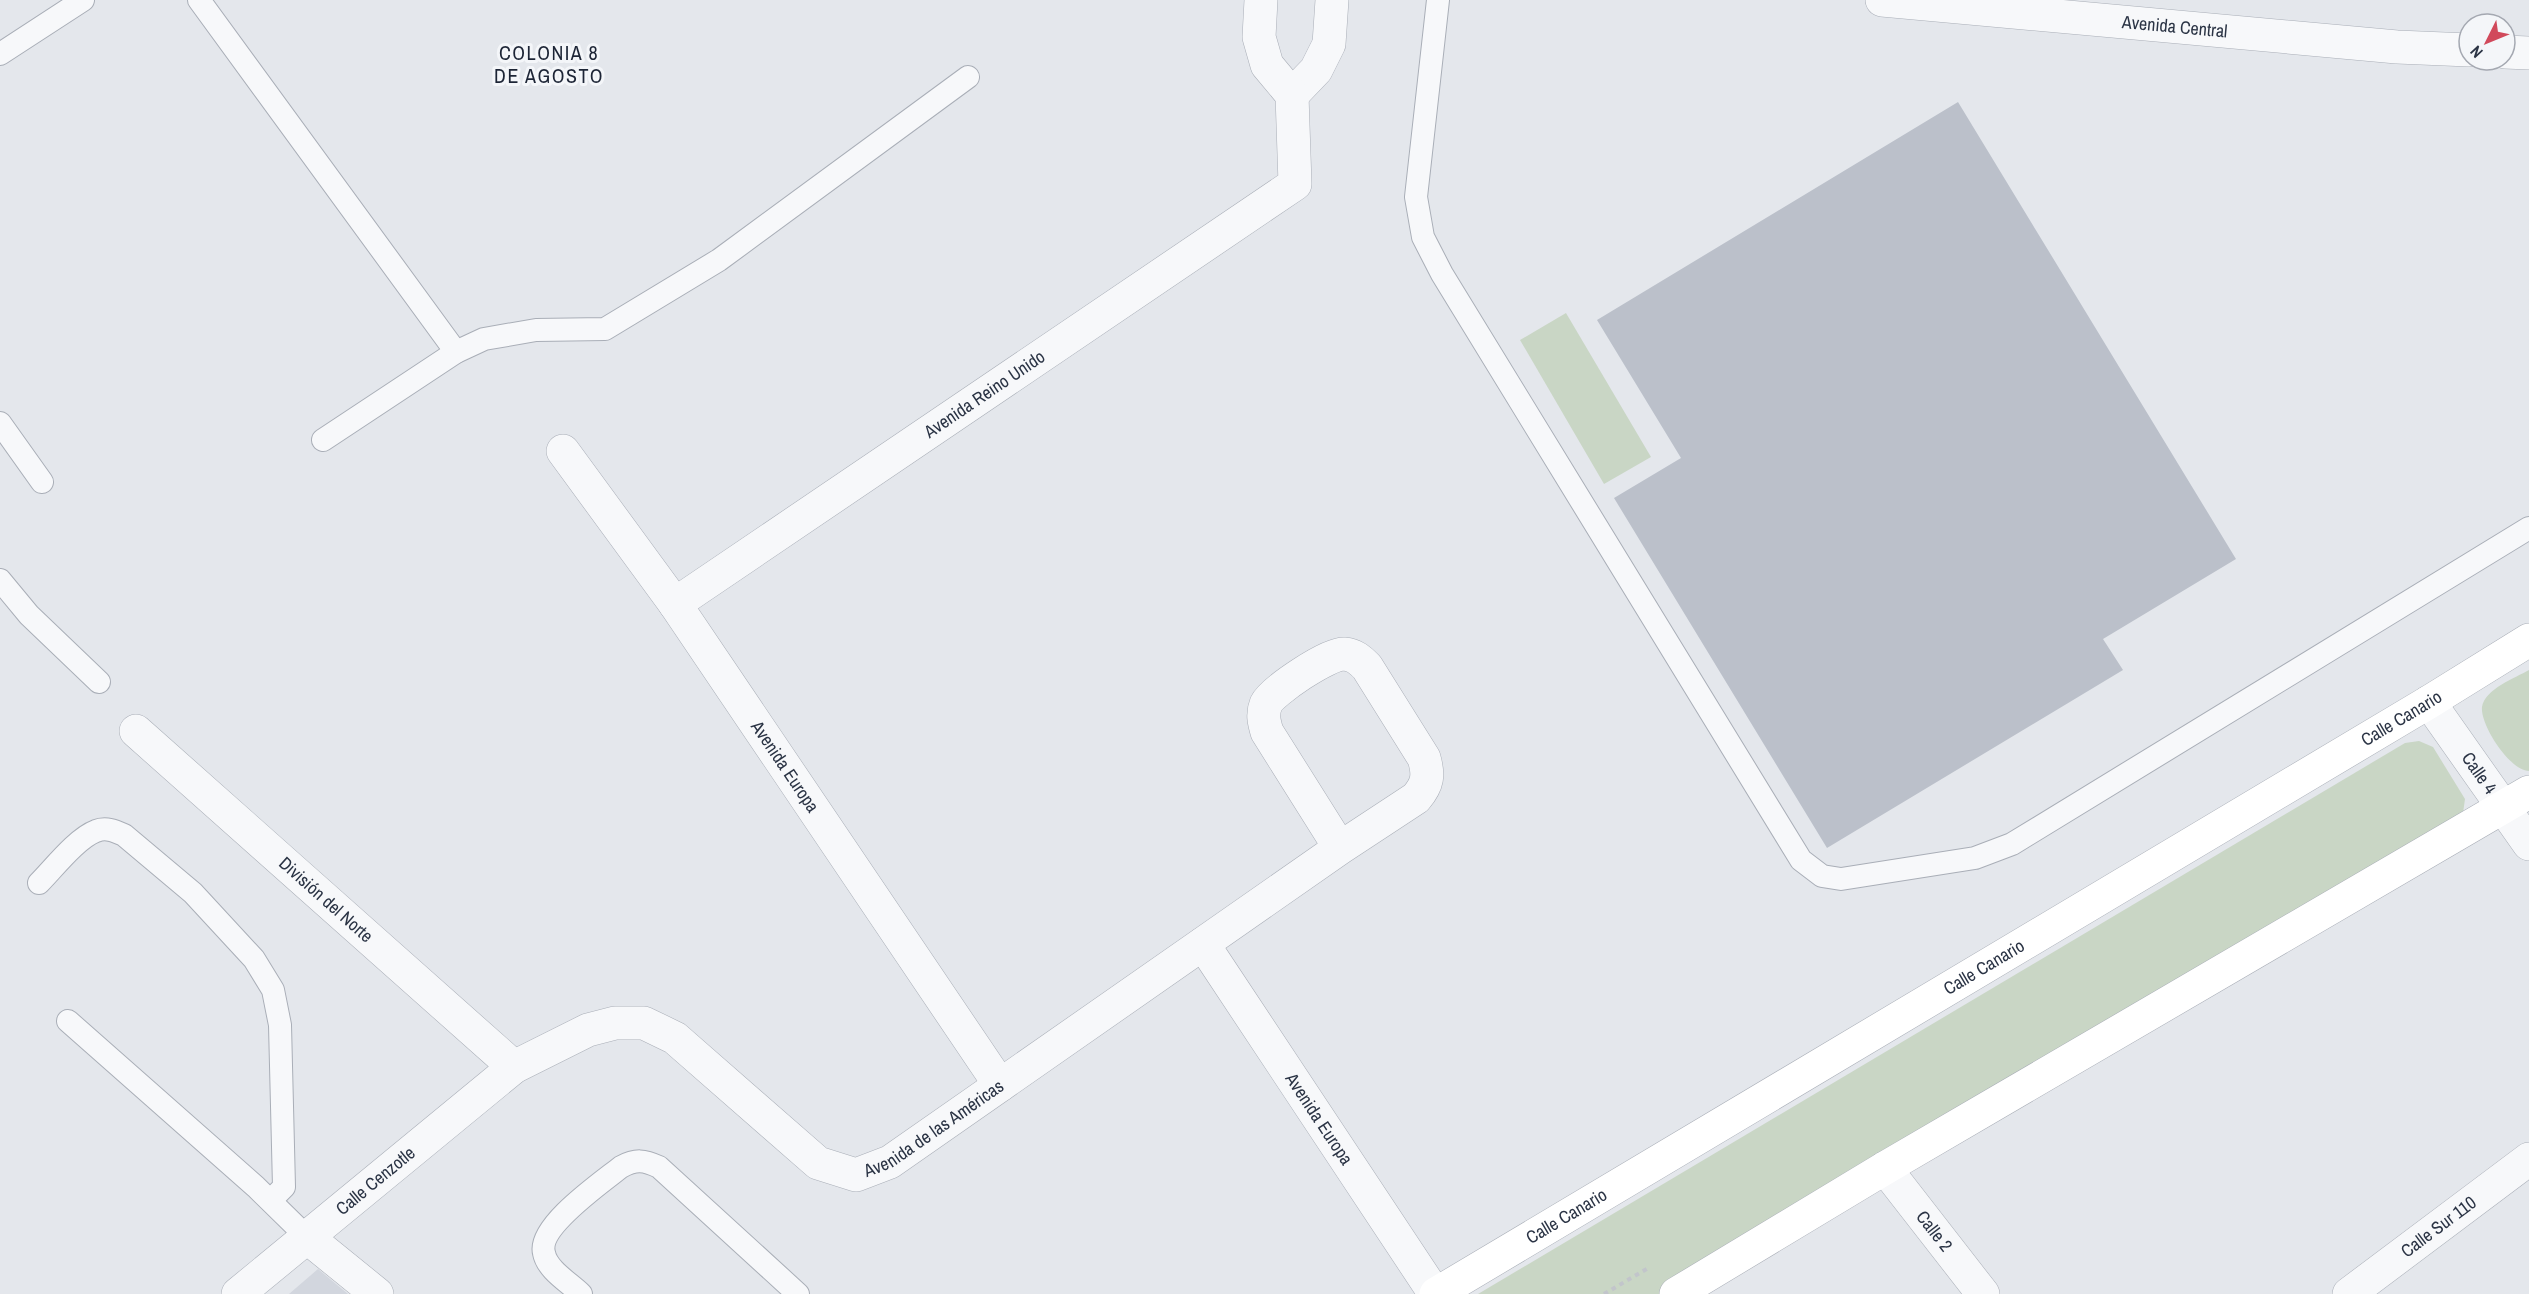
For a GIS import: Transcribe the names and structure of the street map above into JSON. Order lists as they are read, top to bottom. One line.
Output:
{"streets":{"street":["Avenida Central","Avenida Reino Unido","Calle Canario","Avenida Europa","Calle 4","División del Norte","Avenida de las Américas","Calle Cenzotle","Calle Sur 110","Calle 2"]},"crossings":[["Avenida Reino Unido","Avenida Europa"],["Calle Canario","Avenida Europa"],["Calle Canario","Calle 4"],["Avenida Europa","Avenida de las Américas"],["División del Norte","Avenida de las Américas"],["División del Norte","Calle Cenzotle"],["Avenida de las Américas","Calle Cenzotle"]],"districts":["COLONIA 8 DE AGOSTO"],"north":"bottom left"}
